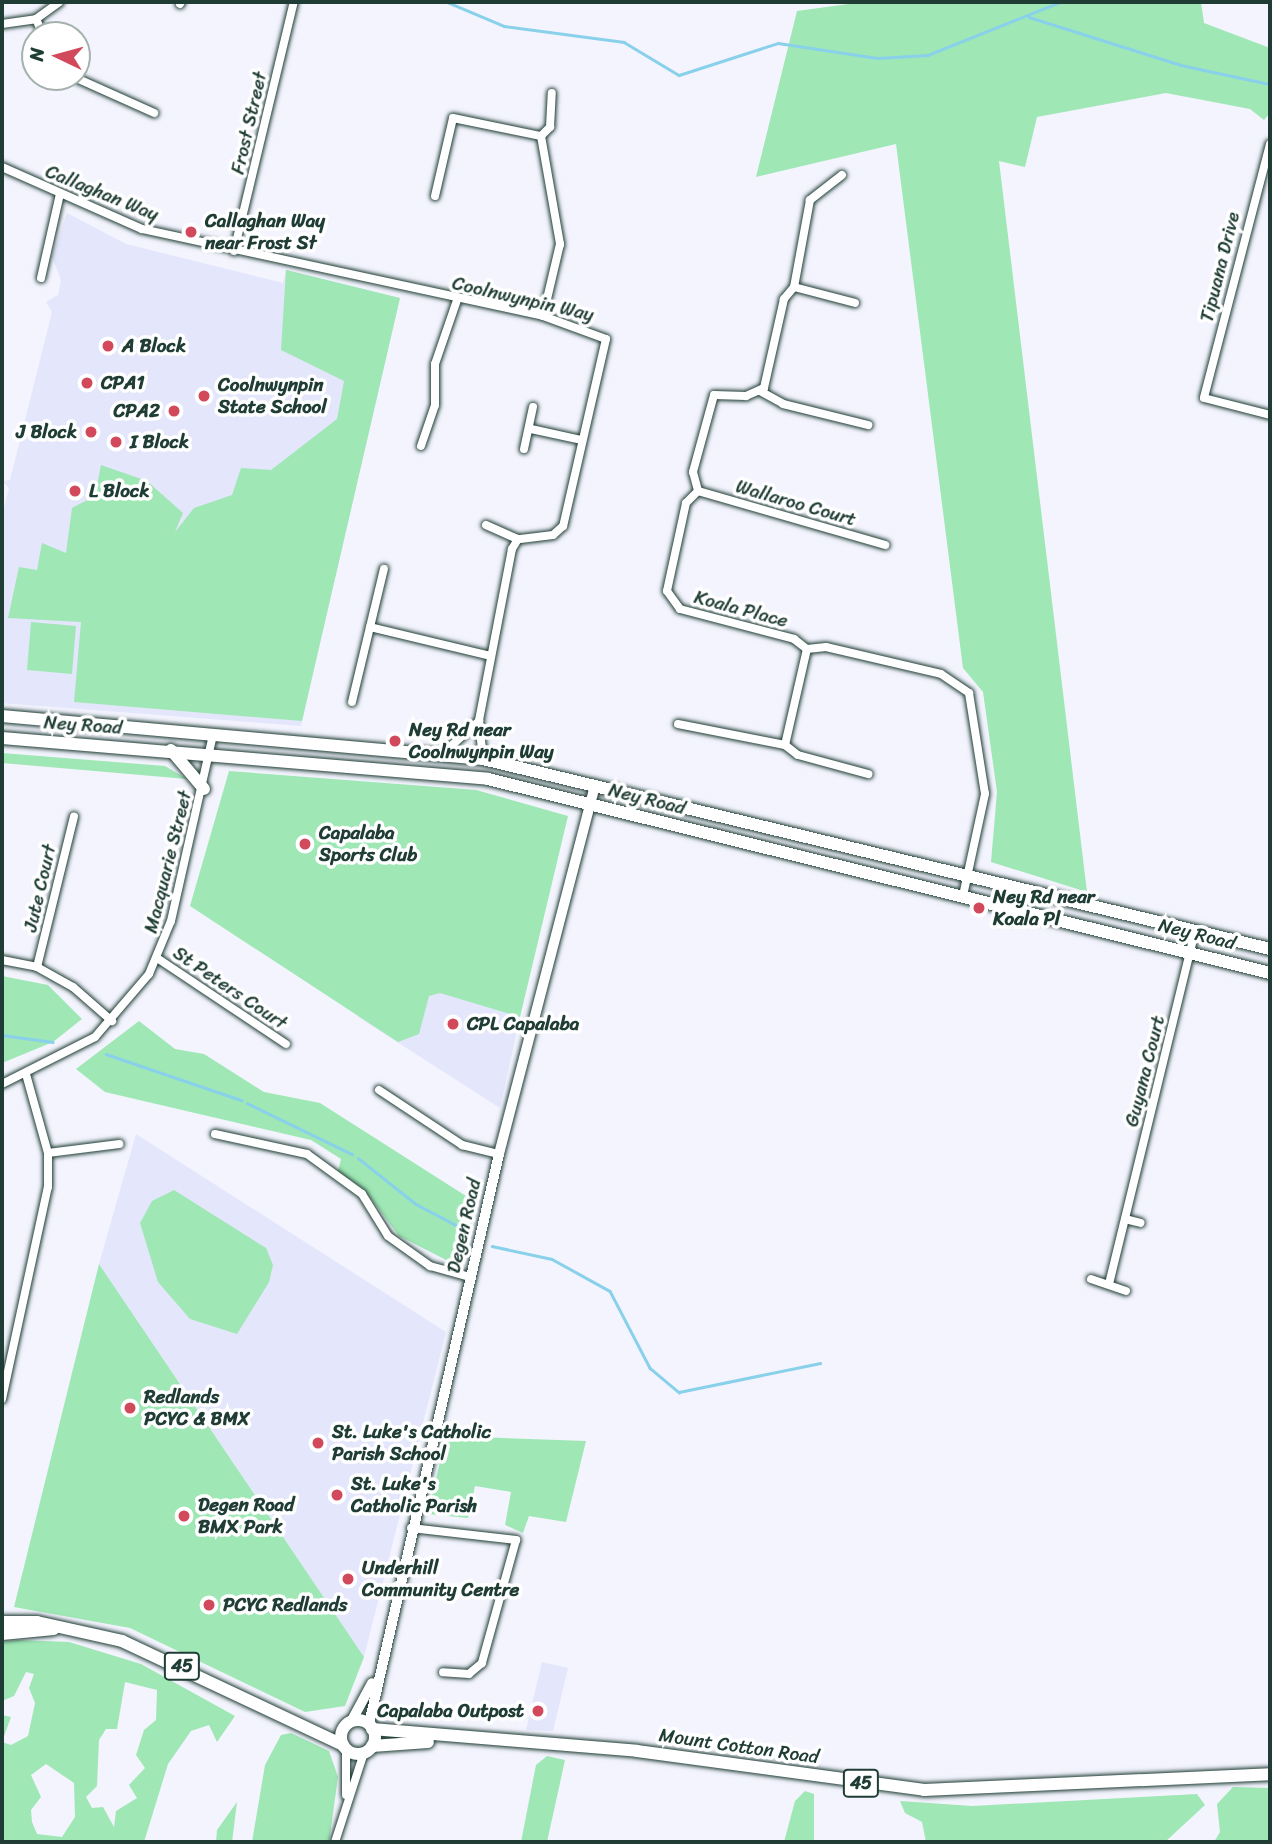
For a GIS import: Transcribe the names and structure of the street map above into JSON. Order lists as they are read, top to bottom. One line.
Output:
{"streets":{"main road":["Ney Road","45","Mount Cotton Road"],"street":["Frost Street","Callaghan Way","Tipuana Drive","Coolnwynpin Way","Wallaroo Court","Koala Place","Macquarie Street","Jute Court","St Peters Court","Guyana Court","Degen Road"]},"crossings":[["Frost Street","Callaghan Way"],["Frost Street","Coolnwynpin Way"],["Callaghan Way","Coolnwynpin Way"],["Wallaroo Court","Koala Place"],["Koala Place","Ney Road"],["Ney Road","Macquarie Street"],["Ney Road","Guyana Court"],["Ney Road","Degen Road"],["Macquarie Street","St Peters Court"],["Degen Road","45"],["Degen Road","Mount Cotton Road"],["45","Mount Cotton Road"]],"places":["Callaghan Way near Frost St","A Block","CPA1","Coolnwynpin State School","CPA2","J Block","I Block","L Block","Ney Rd near Coolnwynpin Way","Capalaba Sports Club","Ney Rd near Koala Pl","CPL Capalaba","Redlands PCYC & BMX","St. Luke's Catholic Parish School","St. Luke's Catholic Parish","Degen Road BMX Park","Underhill Community Centre","PCYC Redlands","Capalaba Outpost"],"north":"left"}
